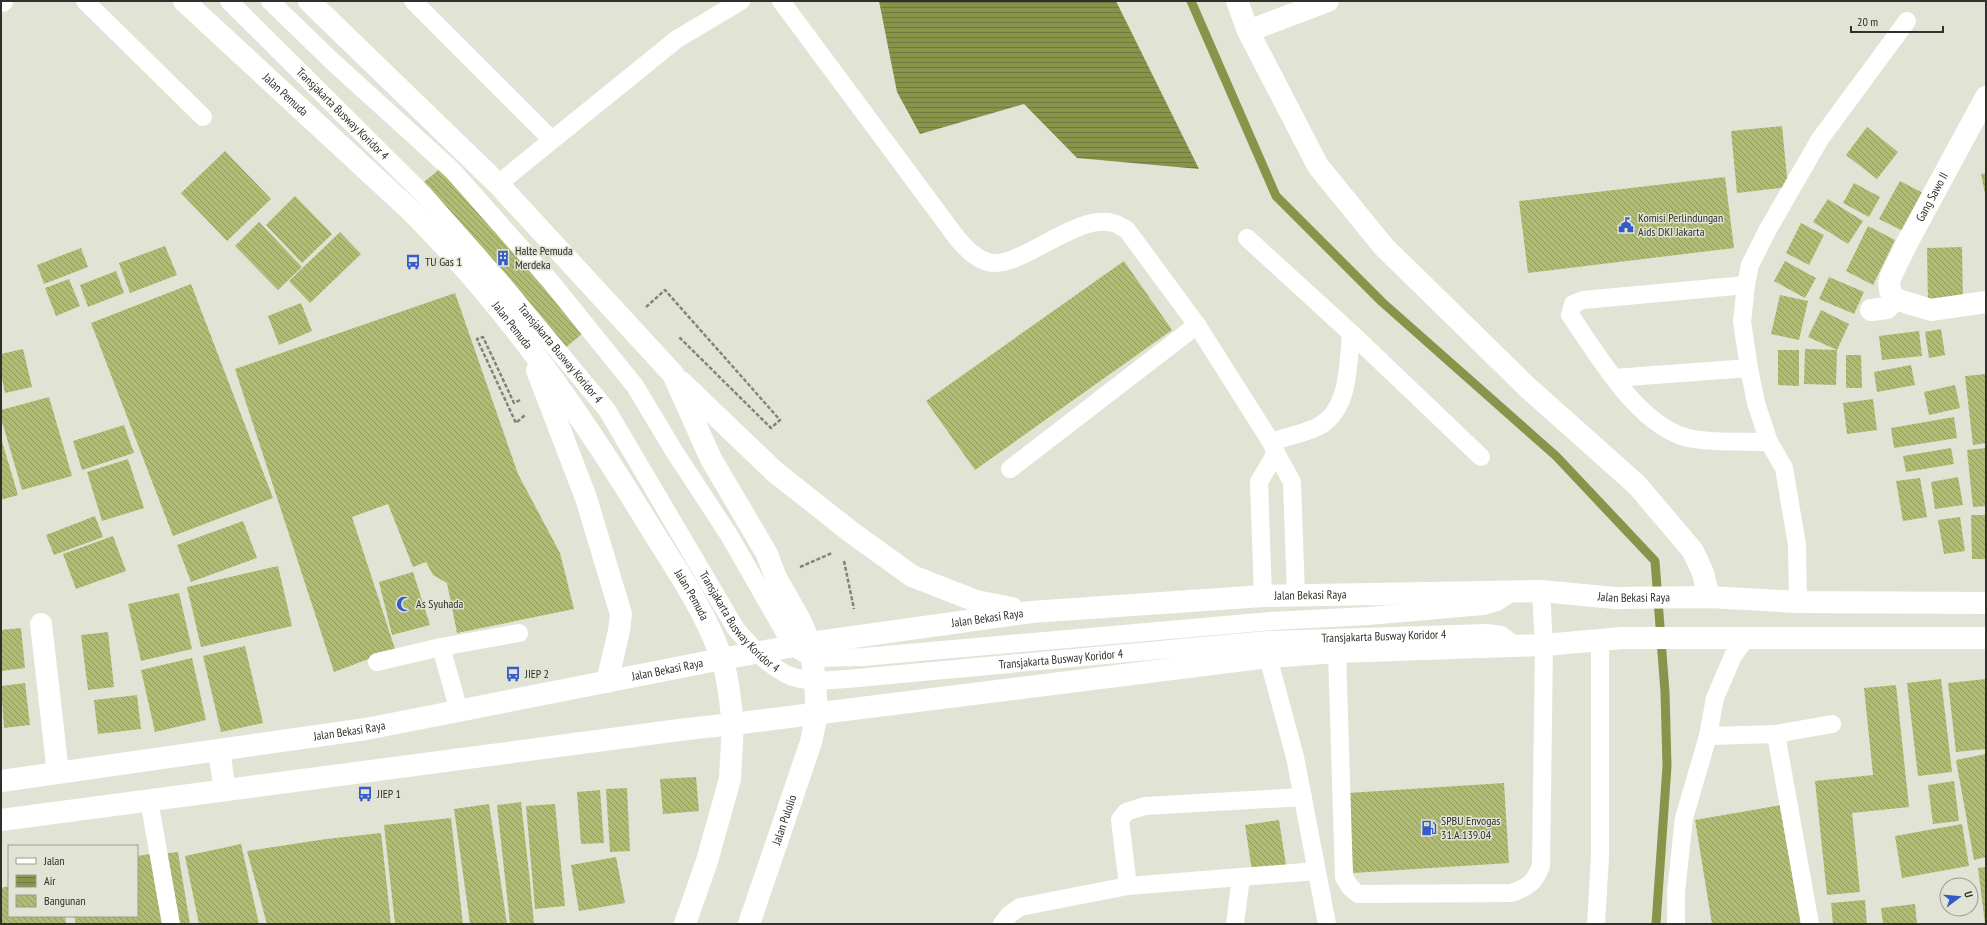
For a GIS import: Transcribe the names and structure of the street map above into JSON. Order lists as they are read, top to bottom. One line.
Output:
{"streets":{"main road":["Jalan Pemuda","Gang Sawo II","Jalan Bekasi Raya","Jalan Pulolio"],"lane":["Transjakarta Busway Koridor 4"]},"crossings":[["Jalan Pemuda","Jalan Bekasi Raya"],["Transjakarta Busway Koridor 4","Jalan Bekasi Raya"]],"places":{"public building":["Komisi Perlindungan Aids DKI Jakarta"],"building":["Halte Pemuda Merdeka"],"bus stop":["TU Gas 1","JIEP 2","JIEP 1"],"mosque":["As Syuhada"],"fuel station":["SPBU Envogas 31.A.139.04"]},"legend":["Jalan","Air","Bangunan"],"scale_bar":"20 m","north":"right"}
